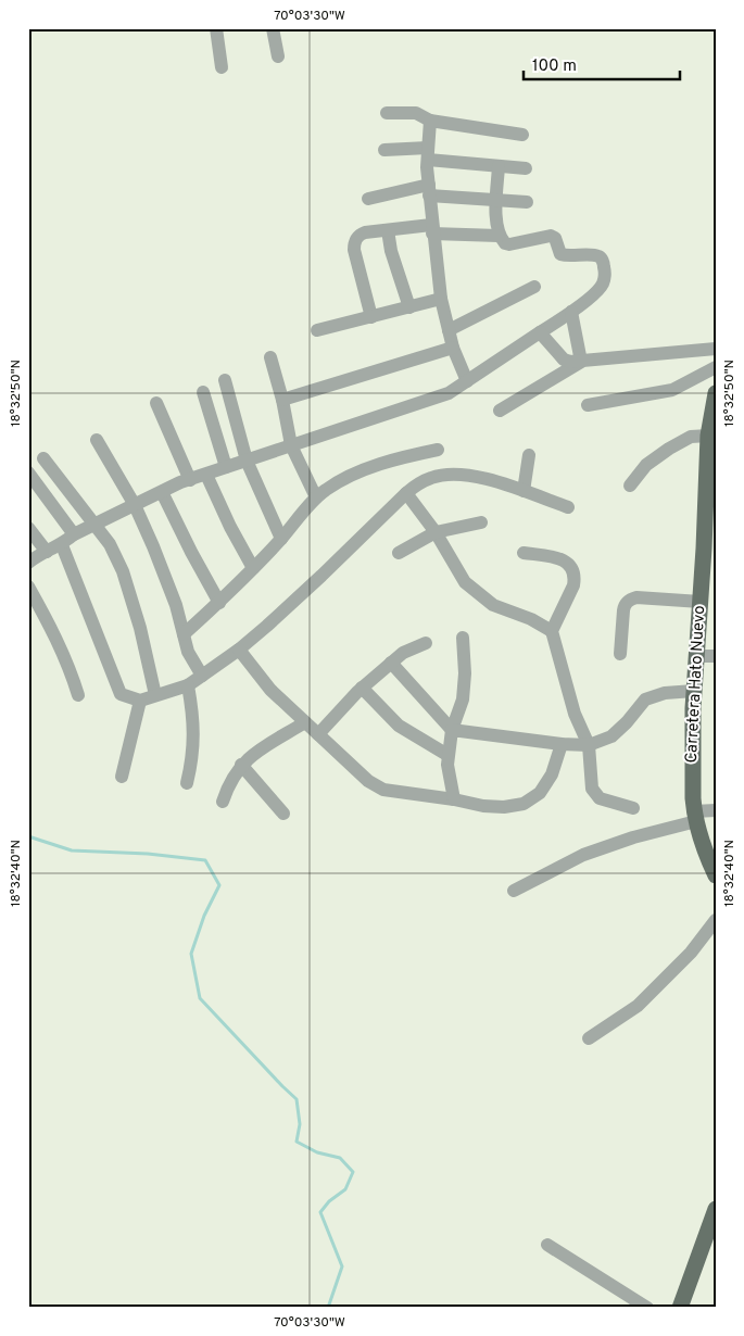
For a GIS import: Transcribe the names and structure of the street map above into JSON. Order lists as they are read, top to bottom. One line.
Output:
{"streets":{"main road":["Carretera Hato Nuevo"]},"scale_bar":"100 m","coordinates":["70°03'30\"W","18°32'50\"N","18°32'40\"N"]}
